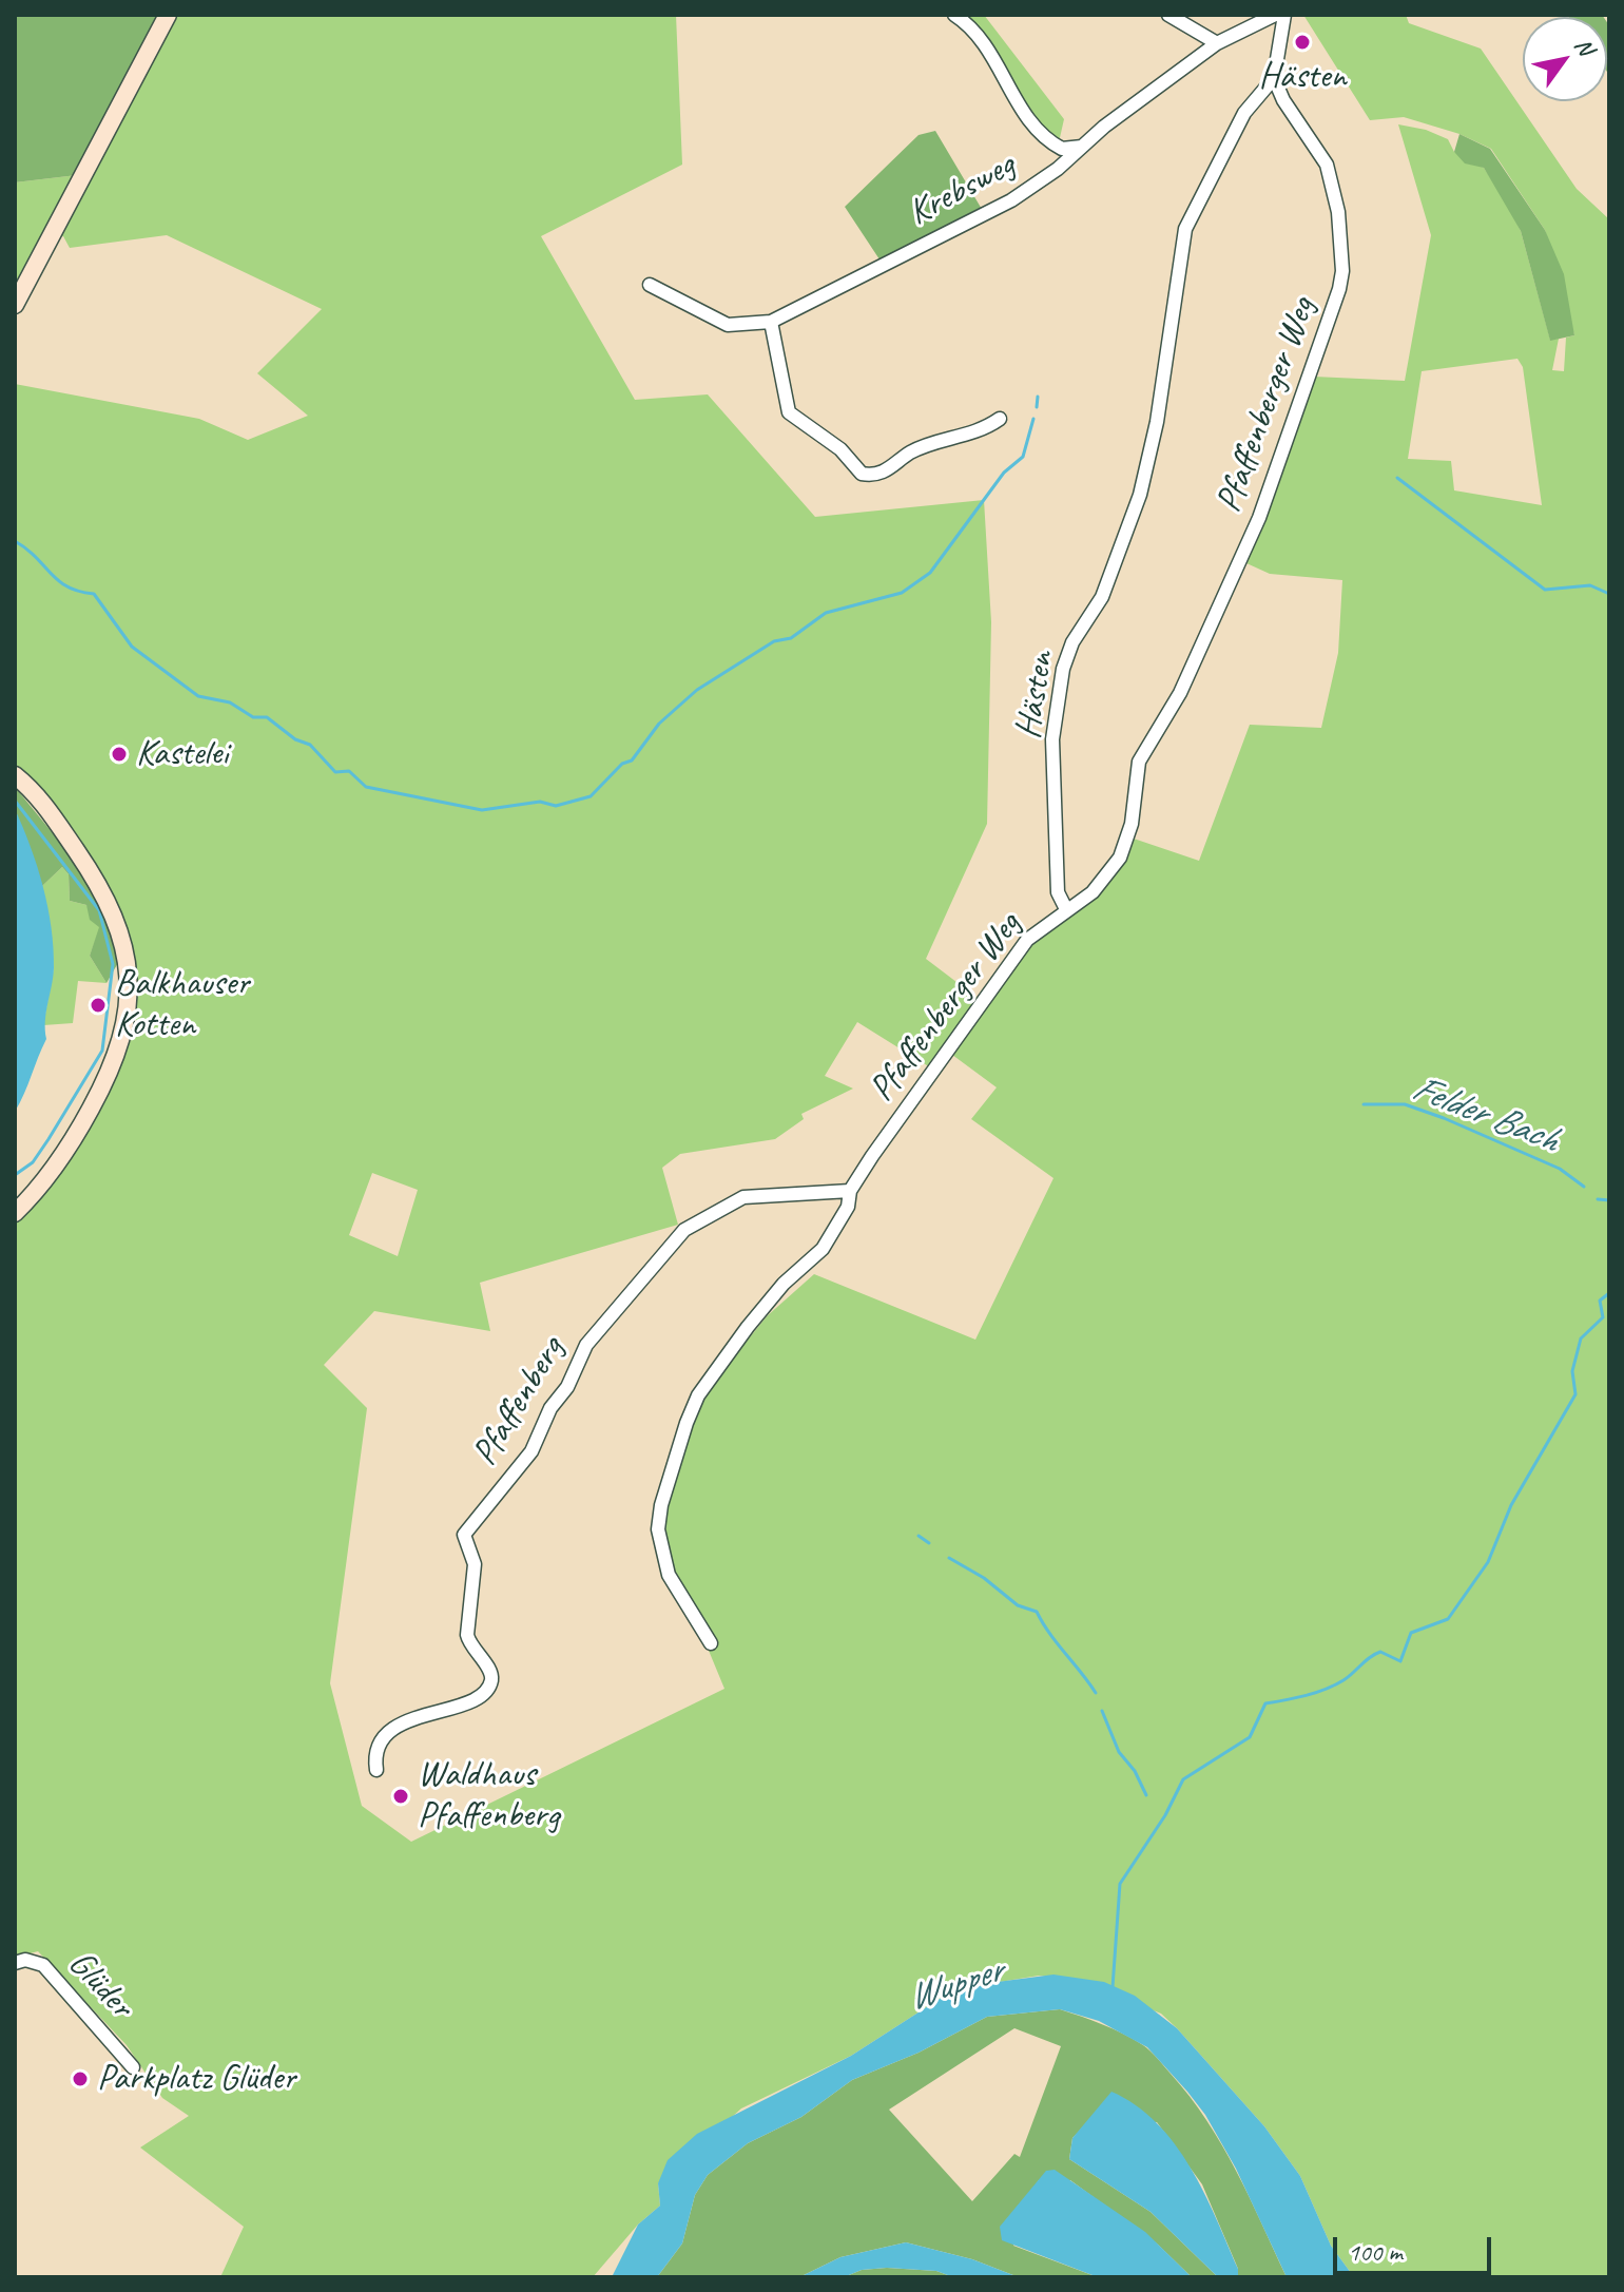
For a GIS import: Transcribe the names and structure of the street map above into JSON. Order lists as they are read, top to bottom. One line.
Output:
{"streets":{"street":["Krebsweg","Pfaffenberger Weg","Hästen","Pfaffenberg","Glüder"]},"crossings":[["Pfaffenberger Weg","Hästen"],["Pfaffenberger Weg","Pfaffenberg"]],"water":["Felder Bach","Wupper"],"places":["Hästen","Kastelei","Balkhauser Kotten","Waldhaus Pfaffenberg","Parkplatz Glüder"],"scale_bar":"100 m","north":"top right"}
